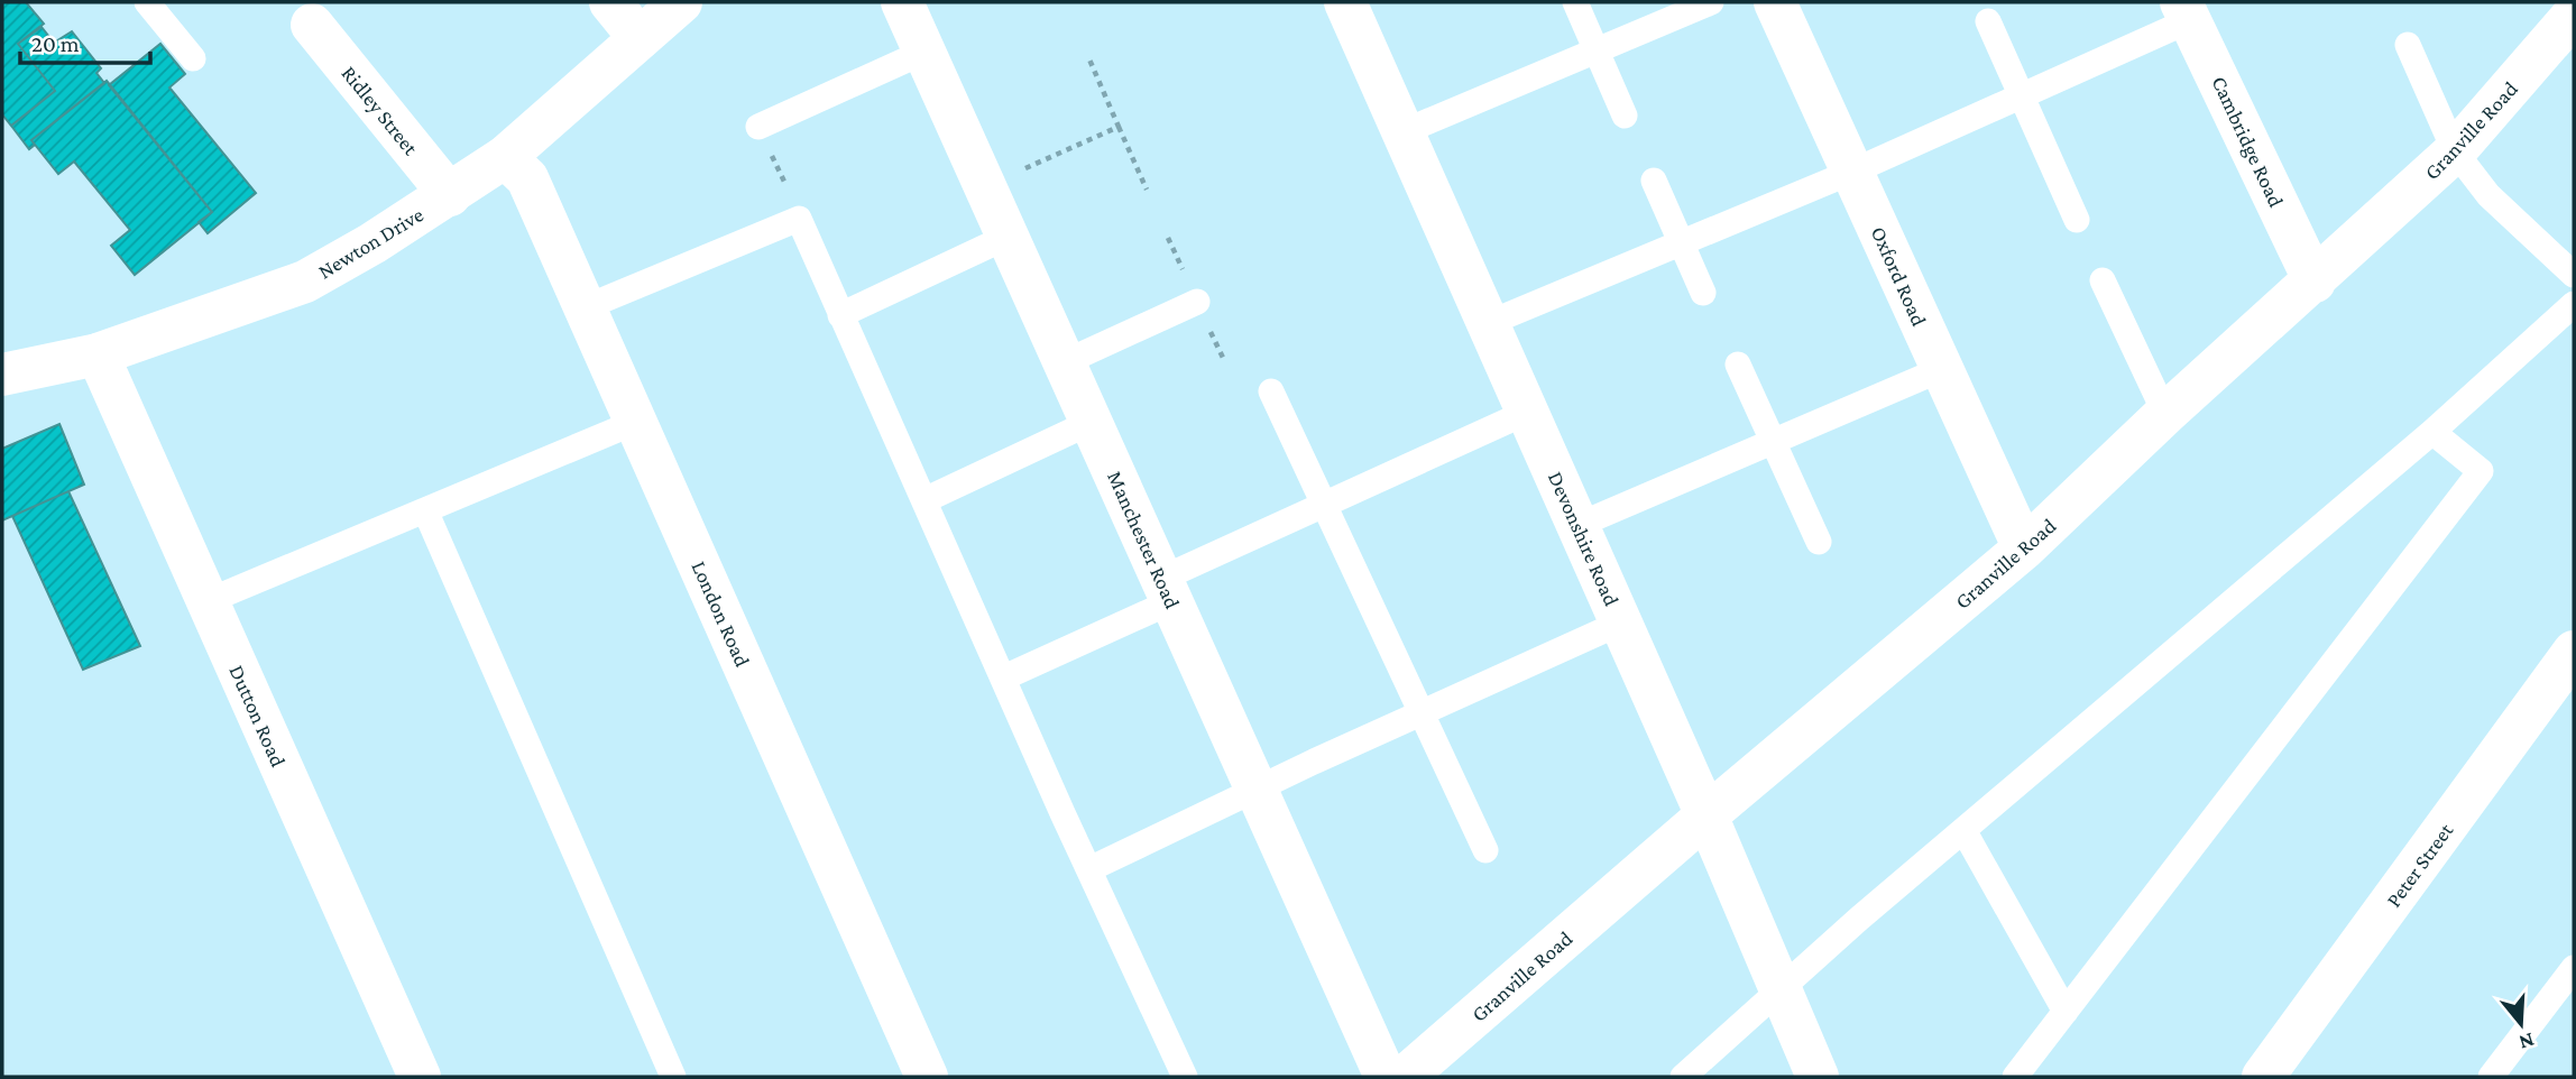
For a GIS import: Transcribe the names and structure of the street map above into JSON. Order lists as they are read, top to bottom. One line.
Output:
{"streets":{"street":["Ridley Street","Granville Road","Cambridge Road","Newton Drive","Oxford Road","Devonshire Road","Manchester Road","London Road","Dutton Road","Peter Street"]},"crossings":[["Ridley Street","Newton Drive"],["Granville Road","Cambridge Road"],["Granville Road","Oxford Road"],["Granville Road","Devonshire Road"],["Newton Drive","London Road"],["Newton Drive","Dutton Road"]],"scale_bar":"20 m","north":"bottom"}
